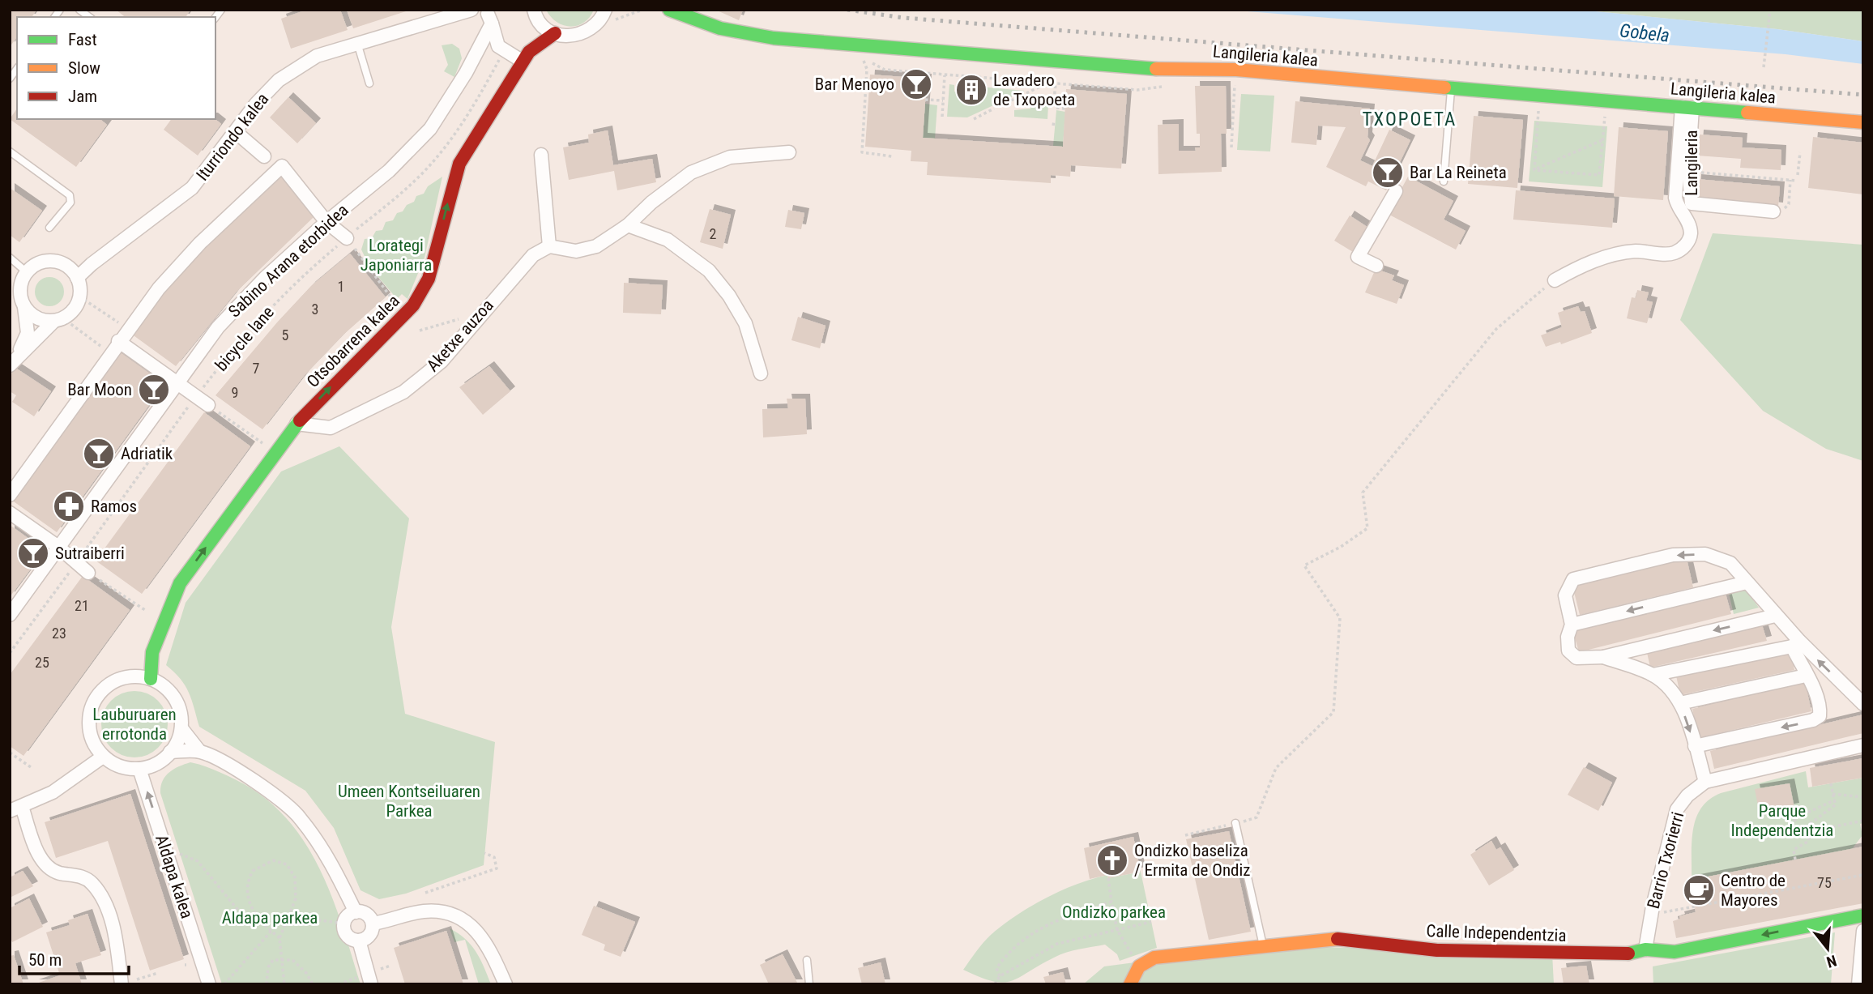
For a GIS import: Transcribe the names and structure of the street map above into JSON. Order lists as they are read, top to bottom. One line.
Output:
{"streets":{"street":["Langileria kalea","Iturriondo kalea","Langileria","Sabino Arana etorbidea","Aketxe auzoa","Otsobarrena kalea","Barrio Txorierri","Aldapa kalea","Calle Independentzia"],"path":["bicycle lane"]},"crossings":[["Langileria kalea","Langileria"],["Sabino Arana etorbidea","bicycle lane"],["Aketxe auzoa","Otsobarrena kalea"],["Otsobarrena kalea","Aldapa kalea"],["Barrio Txorierri","Calle Independentzia"]],"one_way":["Otsobarrena kalea","Aldapa kalea"],"districts":["TXOPOETA"],"water":["Gobela"],"parks":["Lorategi Japoniarra","Lauburuaren errotonda","Umeen Kontseiluaren Parkea","Parque Independentzia","Ondizko parkea","Aldapa parkea"],"places":{"bar":["Bar Menoyo","Bar La Reineta","Bar Moon","Adriatik","Sutraiberri"],"building":["Lavadero de Txopoeta"],"pharmacy":["Ramos"],"church":["Ondizko baseliza / Ermita de Ondiz"],"cafe":["Centro de Mayores"]},"house_numbers":["2","1","3","5","7","9","21","23","25","75"],"legend":["Fast","Slow","Jam"],"scale_bar":"50 m","north":"bottom"}
